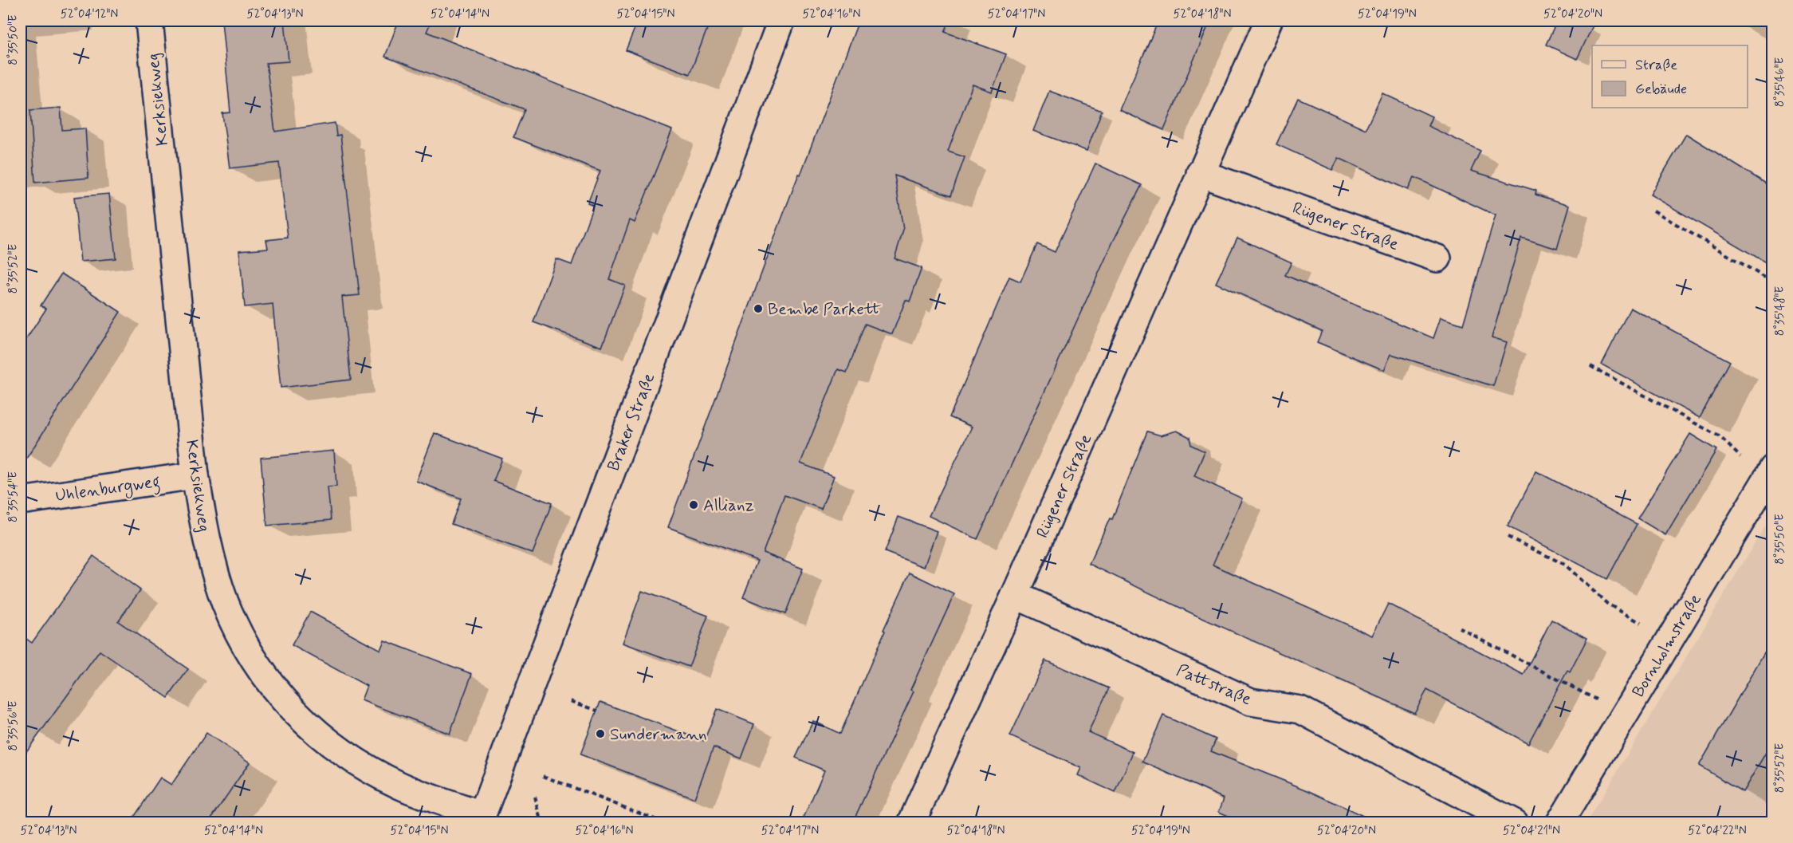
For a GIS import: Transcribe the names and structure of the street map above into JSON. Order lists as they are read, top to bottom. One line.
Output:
{"streets":{"street":["Kerksiekweg","Rügener Straße","Braker Straße","Uhlenburgweg","Bornholmstraße","Pattstraße"]},"crossings":[["Kerksiekweg","Braker Straße"],["Kerksiekweg","Uhlenburgweg"],["Rügener Straße","Pattstraße"]],"places":["Bembe Parkett","Allianz","Sundermann"],"legend":["Straße","Gebäude"],"coordinates":["52°04'12\"N","52°04'13\"N","52°04'14\"N","52°04'15\"N","52°04'16\"N","52°04'17\"N","52°04'18\"N","52°04'19\"N","52°04'20\"N","8°35'50\"E","8°35'46\"E","8°35'52\"E","8°35'48\"E","8°35'54\"E","8°35'56\"E","52°04'21\"N","52°04'22\"N"]}
